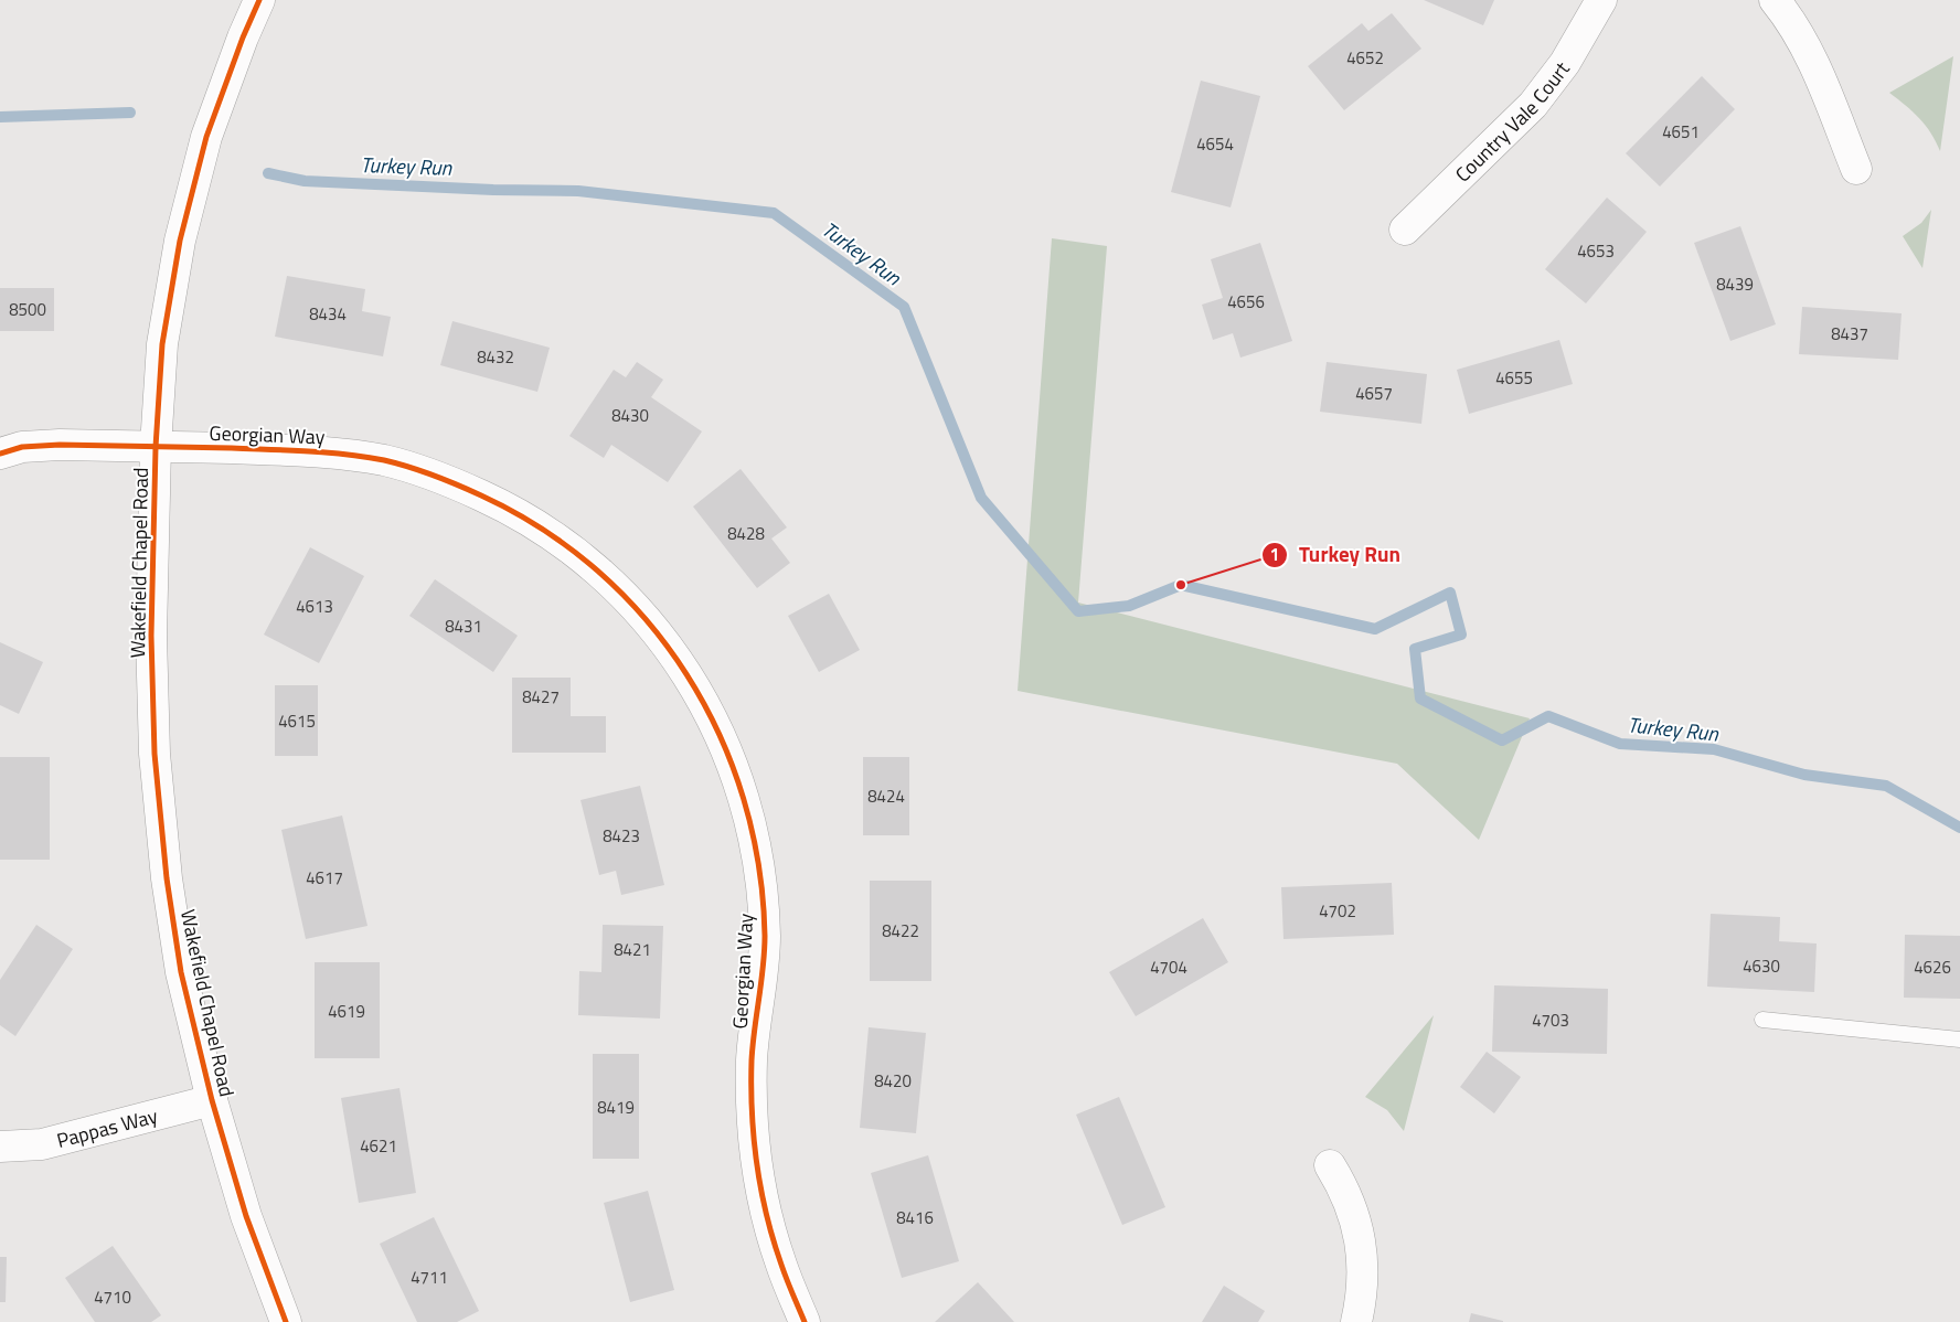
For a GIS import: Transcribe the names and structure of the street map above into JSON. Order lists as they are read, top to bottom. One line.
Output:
{"streets":{"street":["Country Vale Court","Georgian Way","Wakefield Chapel Road","Pappas Way"]},"crossings":[["Georgian Way","Wakefield Chapel Road"],["Wakefield Chapel Road","Pappas Way"]],"water":["Turkey Run"],"places":["Turkey Run"],"house_numbers":["4652","4651","4654","4653","8439","4656","8500","8434","8437","8432","4655","4657","8430","8428","4613","8431","8427","4615","8424","8423","4617","4702","8422","8421","4630","4704","4626","4619","4703","8420","8419","4621","8416","4711","4710"]}
